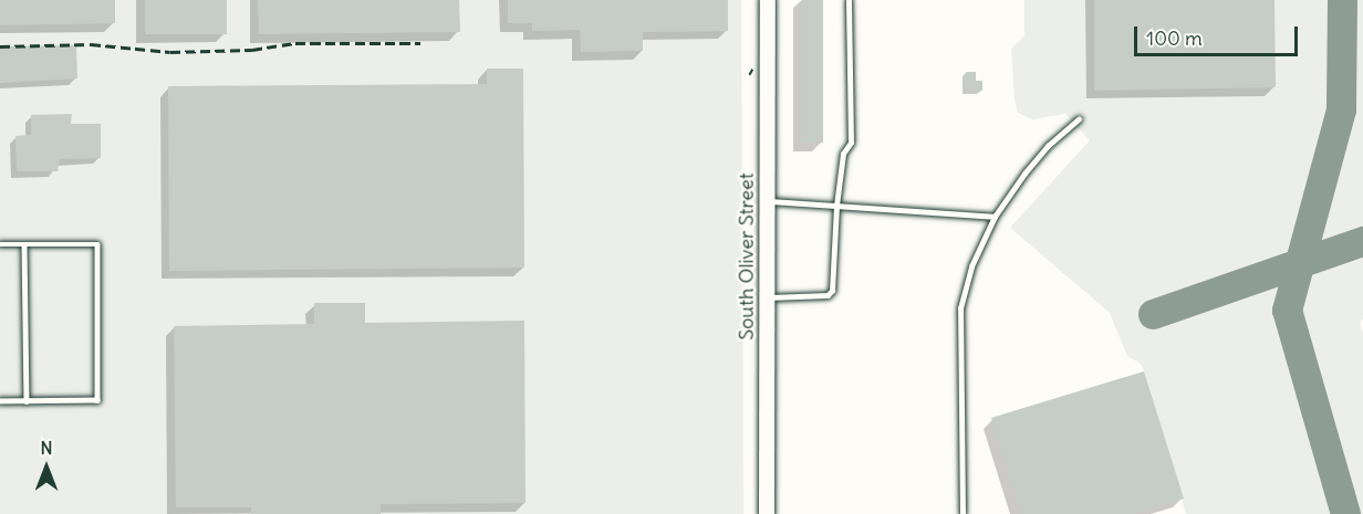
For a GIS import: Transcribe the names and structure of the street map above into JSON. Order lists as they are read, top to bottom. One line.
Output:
{"streets":{"main road":["South Oliver Street"]},"scale_bar":"100 m","north":"top"}
